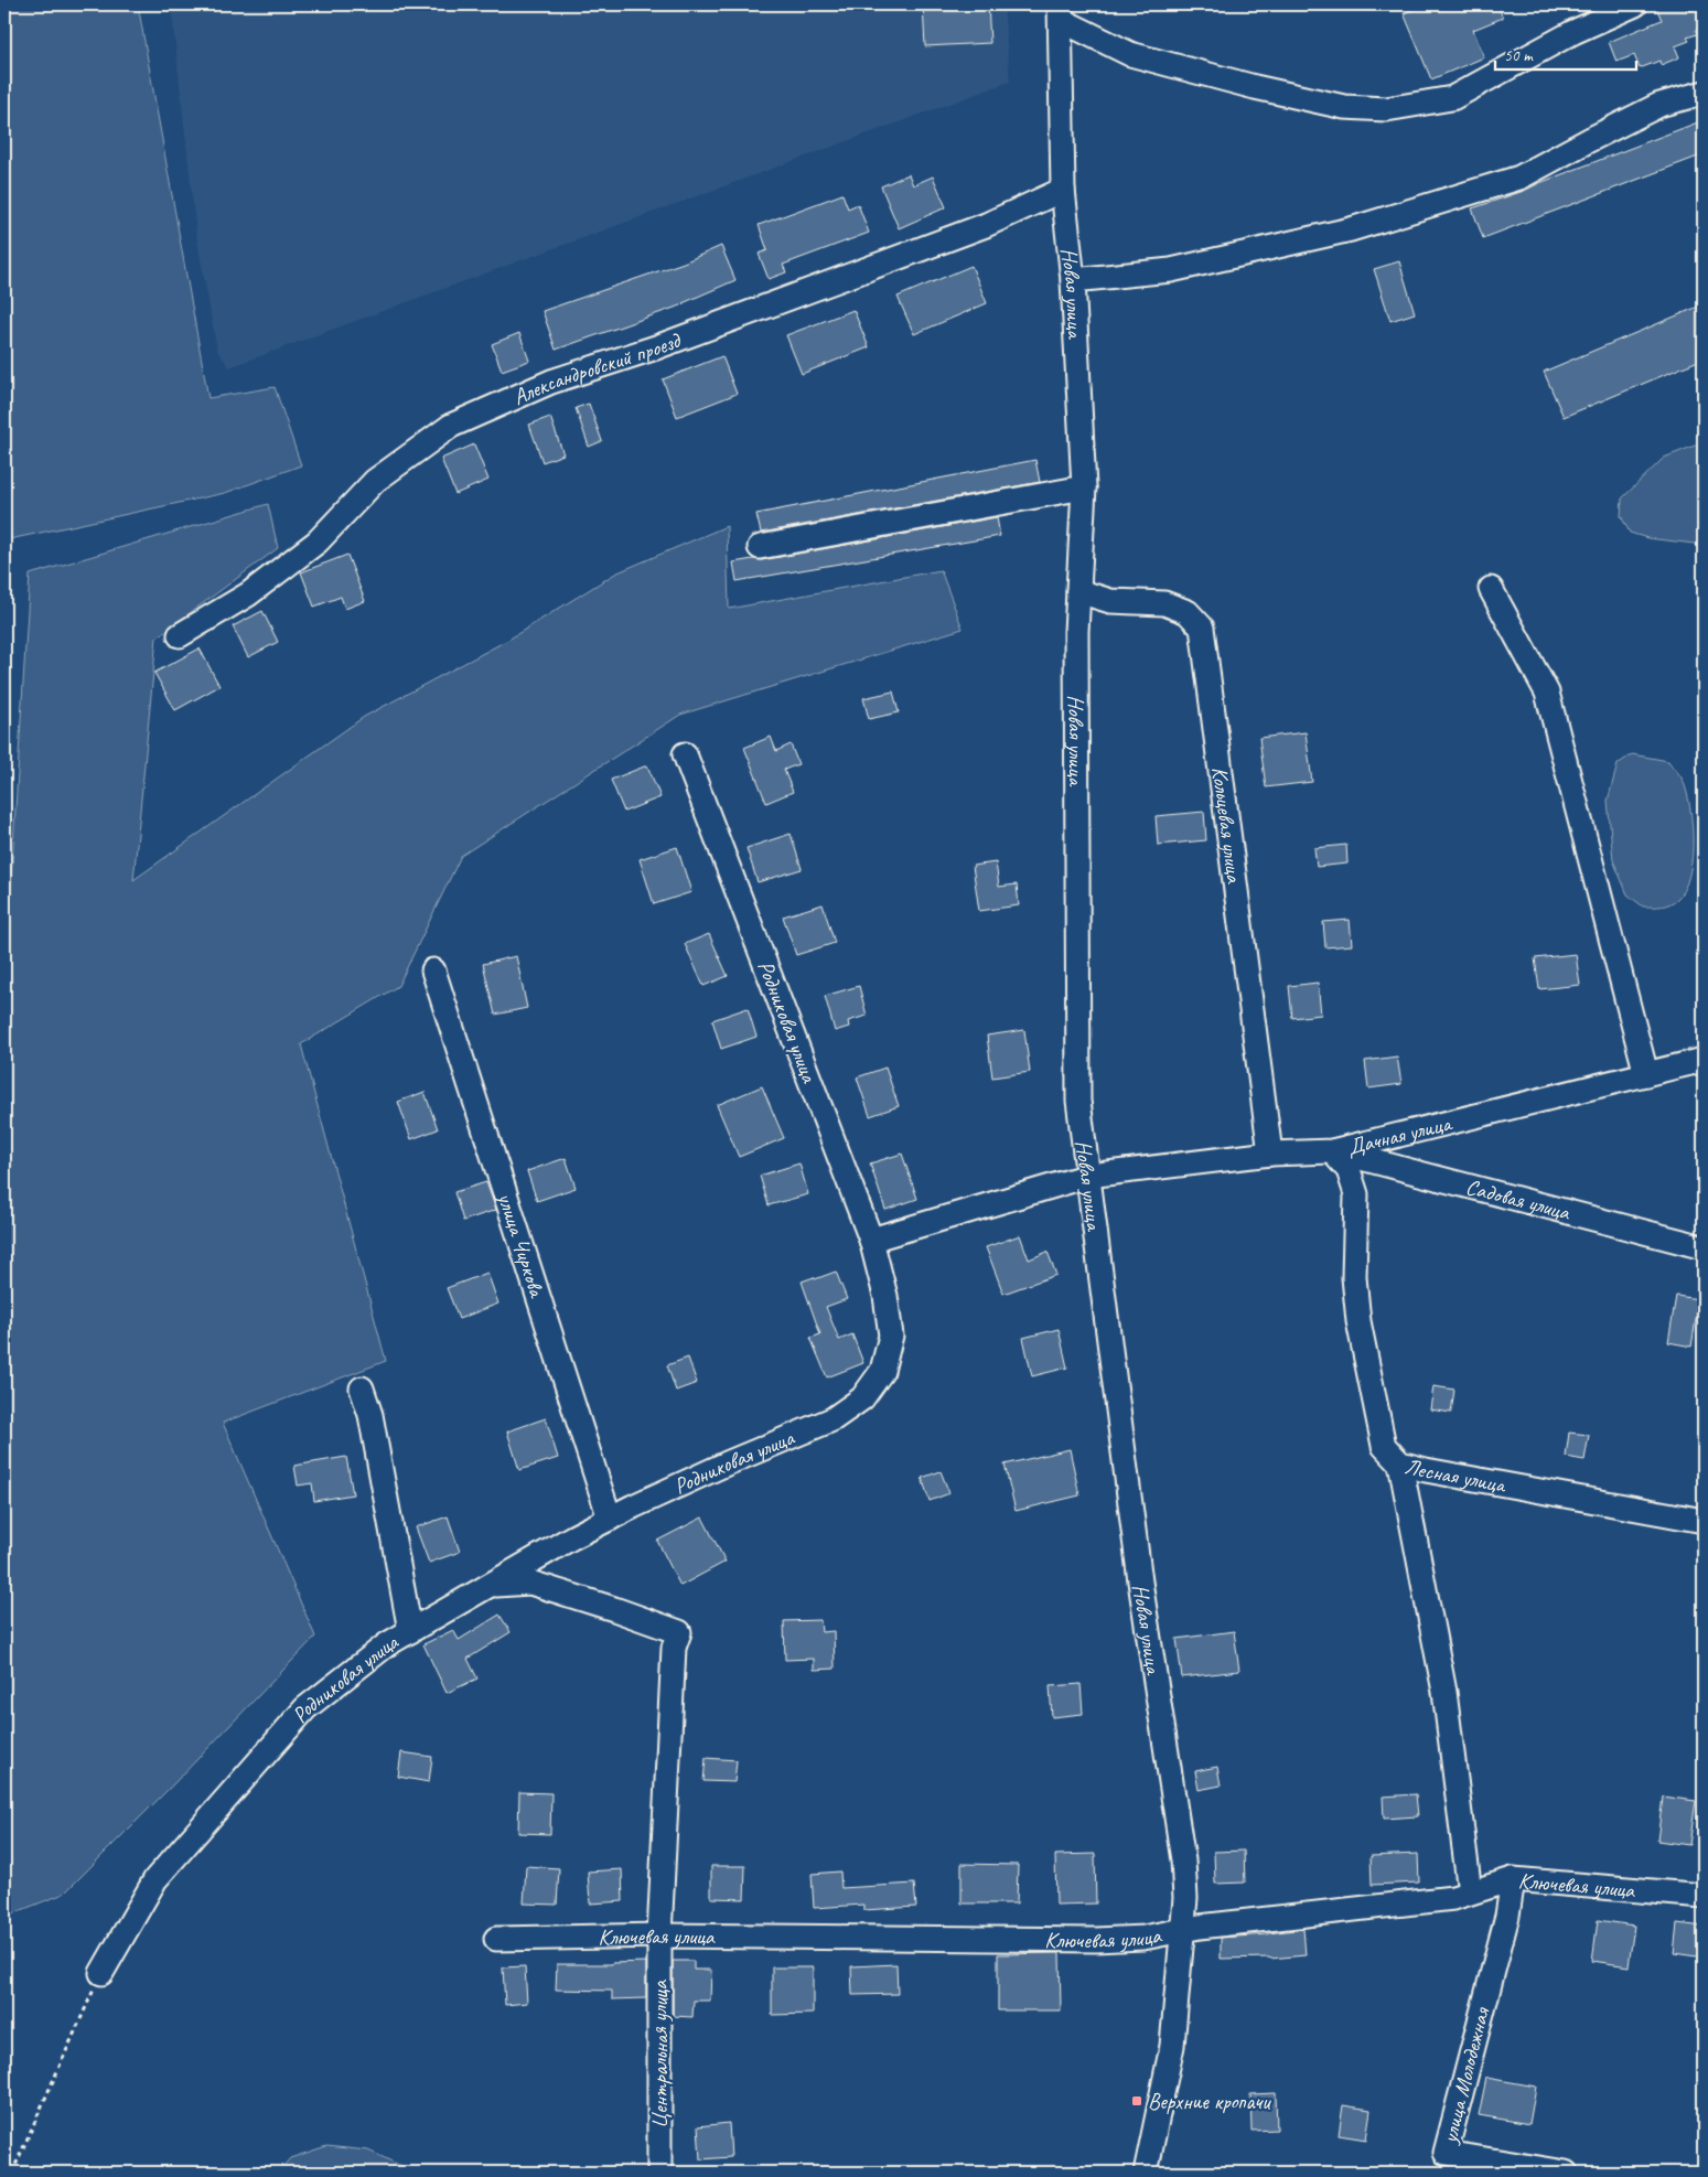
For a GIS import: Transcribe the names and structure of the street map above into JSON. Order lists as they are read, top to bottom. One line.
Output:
{"streets":{"street":["Новая улица","Александровский проезд","Кольцевая улица","Родниковая улица","Дачная улица","Садовая улица","улица Чиркова","Лесная улица","Ключевая улица","Центральная улица","улица Молодежная"]},"crossings":[["Новая улица","Александровский проезд"],["Новая улица","Кольцевая улица"],["Новая улица","Дачная улица"],["Новая улица","Ключевая улица"],["Кольцевая улица","Дачная улица"],["Родниковая улица","Дачная улица"],["Родниковая улица","улица Чиркова"],["Родниковая улица","Центральная улица"],["Дачная улица","Садовая улица"],["Дачная улица","Лесная улица"],["Садовая улица","Лесная улица"],["Ключевая улица","Центральная улица"],["Ключевая улица","улица Молодежная"]],"places":{"transit":["Верхние кропачи"]},"scale_bar":"50 m"}
